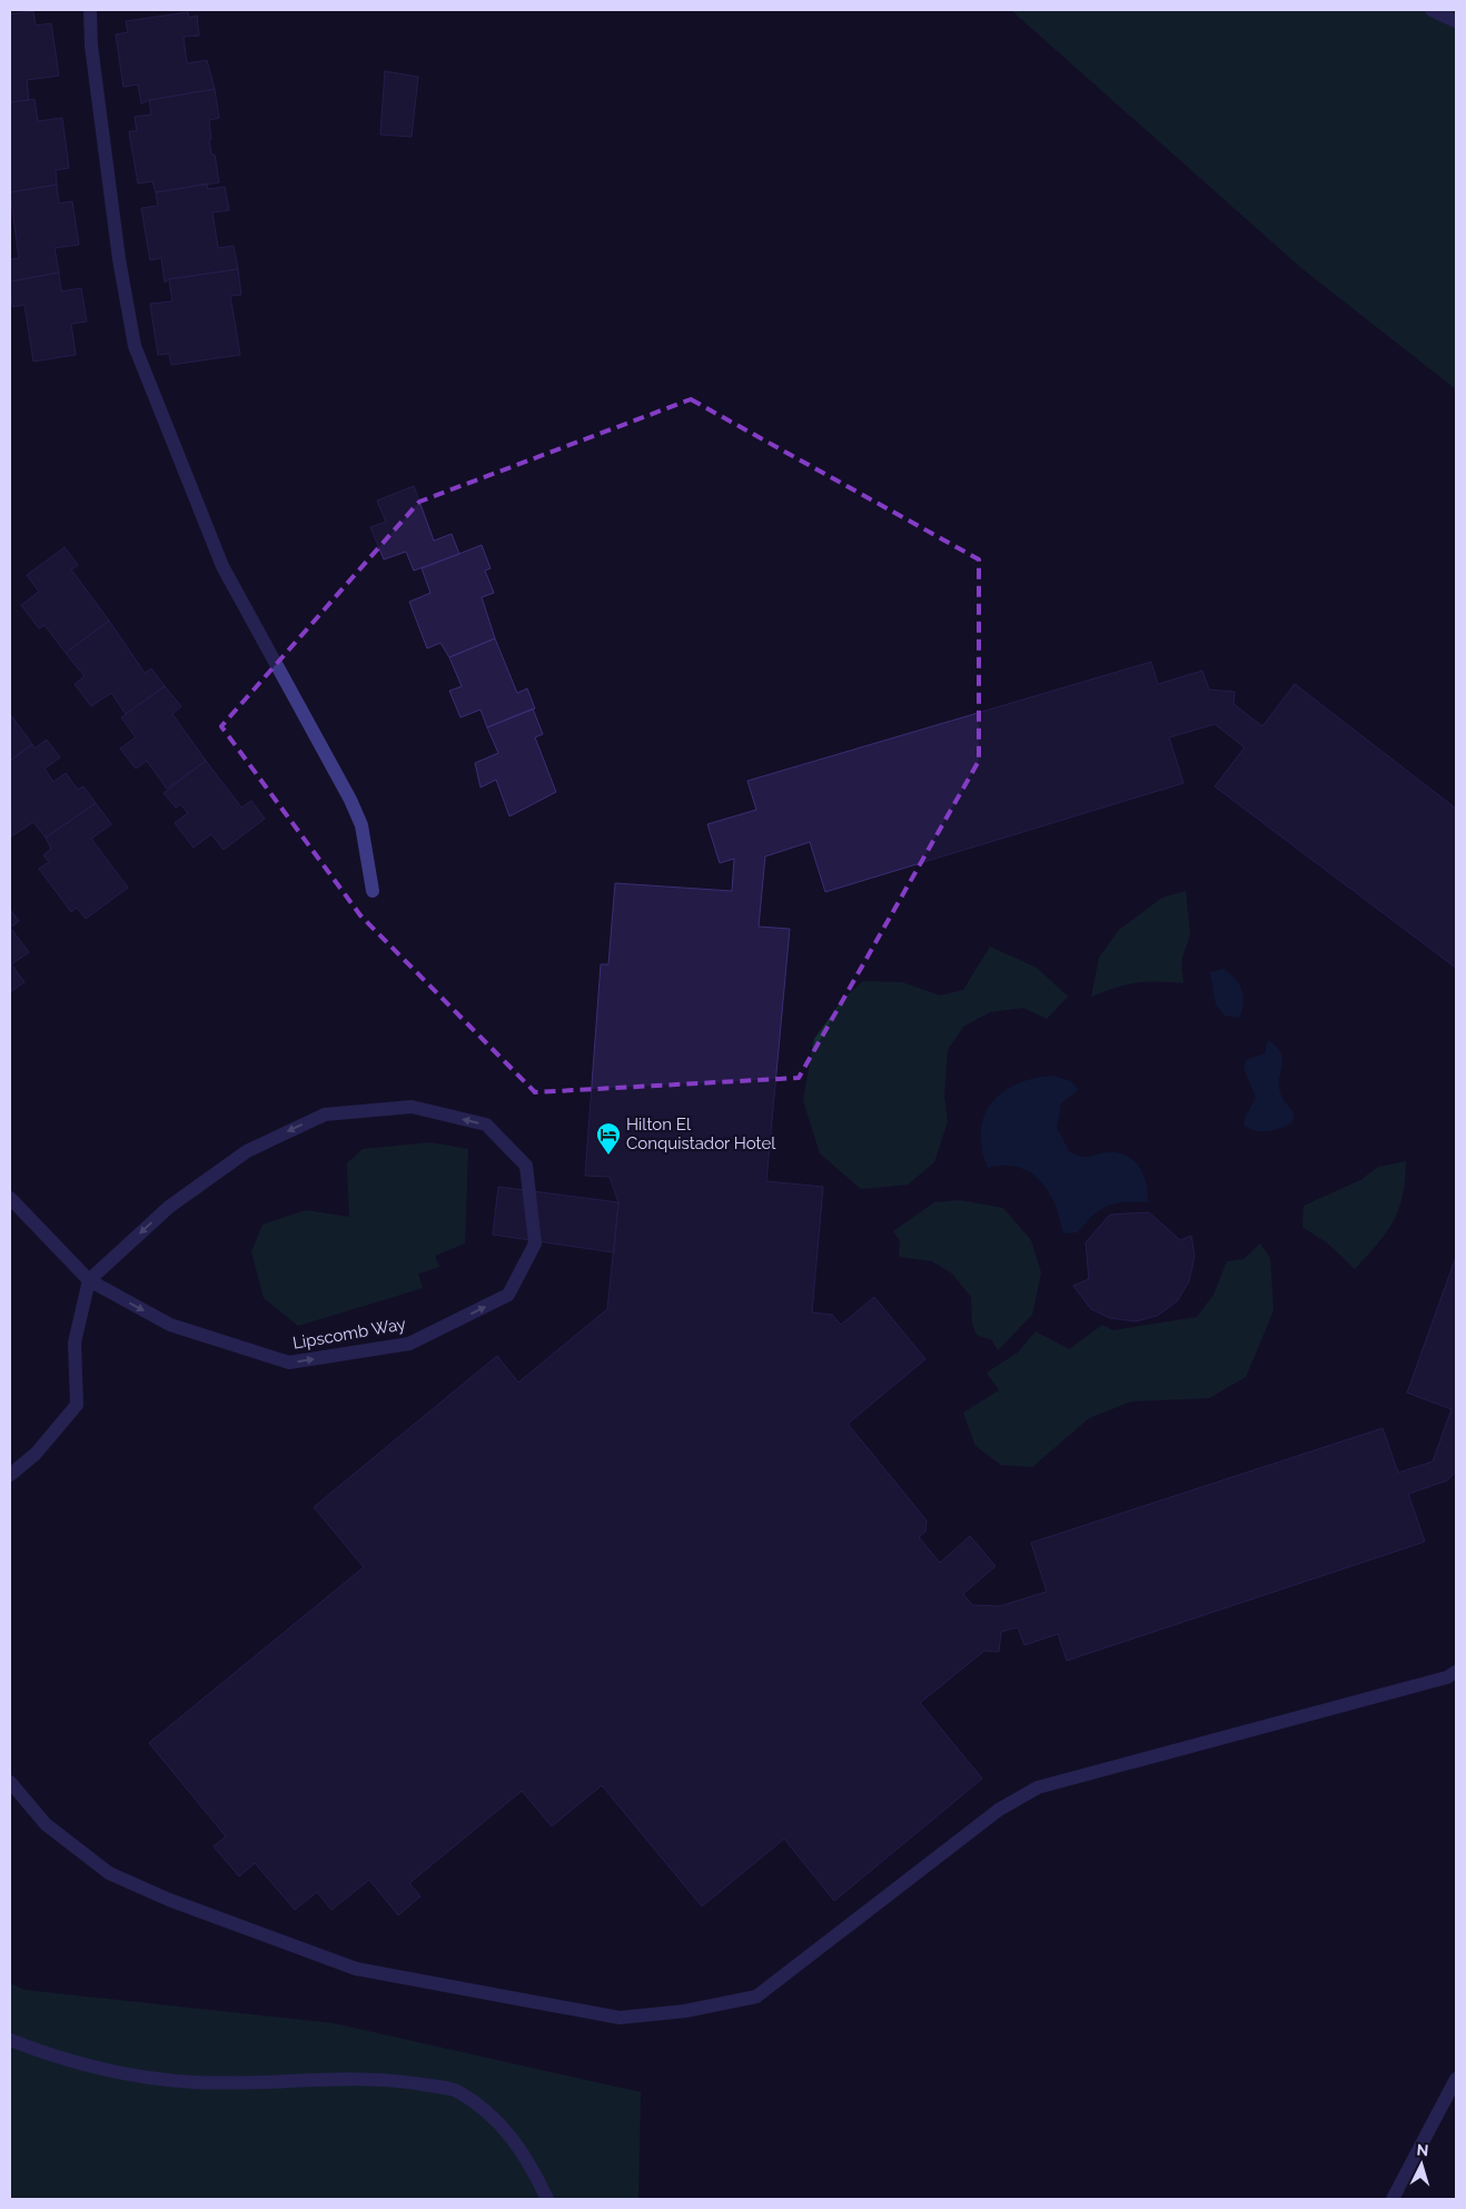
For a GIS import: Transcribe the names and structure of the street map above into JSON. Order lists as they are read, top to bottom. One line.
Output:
{"streets":{"street":["Lipscomb Way"]},"places":{"hotel":["Hilton El Conquistador Hotel"]},"north":"top"}
